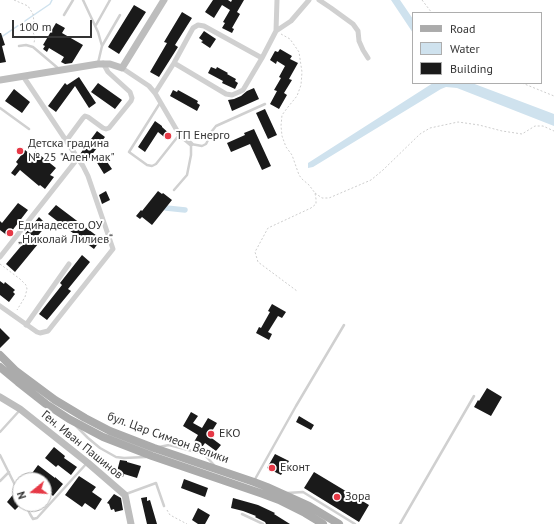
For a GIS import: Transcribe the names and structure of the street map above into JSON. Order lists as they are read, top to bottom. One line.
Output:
{"streets":{"main road":["бул. Цар Симеон Велики"],"street":["Ген. Иван Пашинов"]},"places":["ТП Енерго","Детска градина № 25 \"Ален мак\"","Единадесето ОУ „Николай Лилиев“","EKO","Еконт","Зора"],"legend":["Road","Water","Building"],"scale_bar":"100 m","north":"left"}
